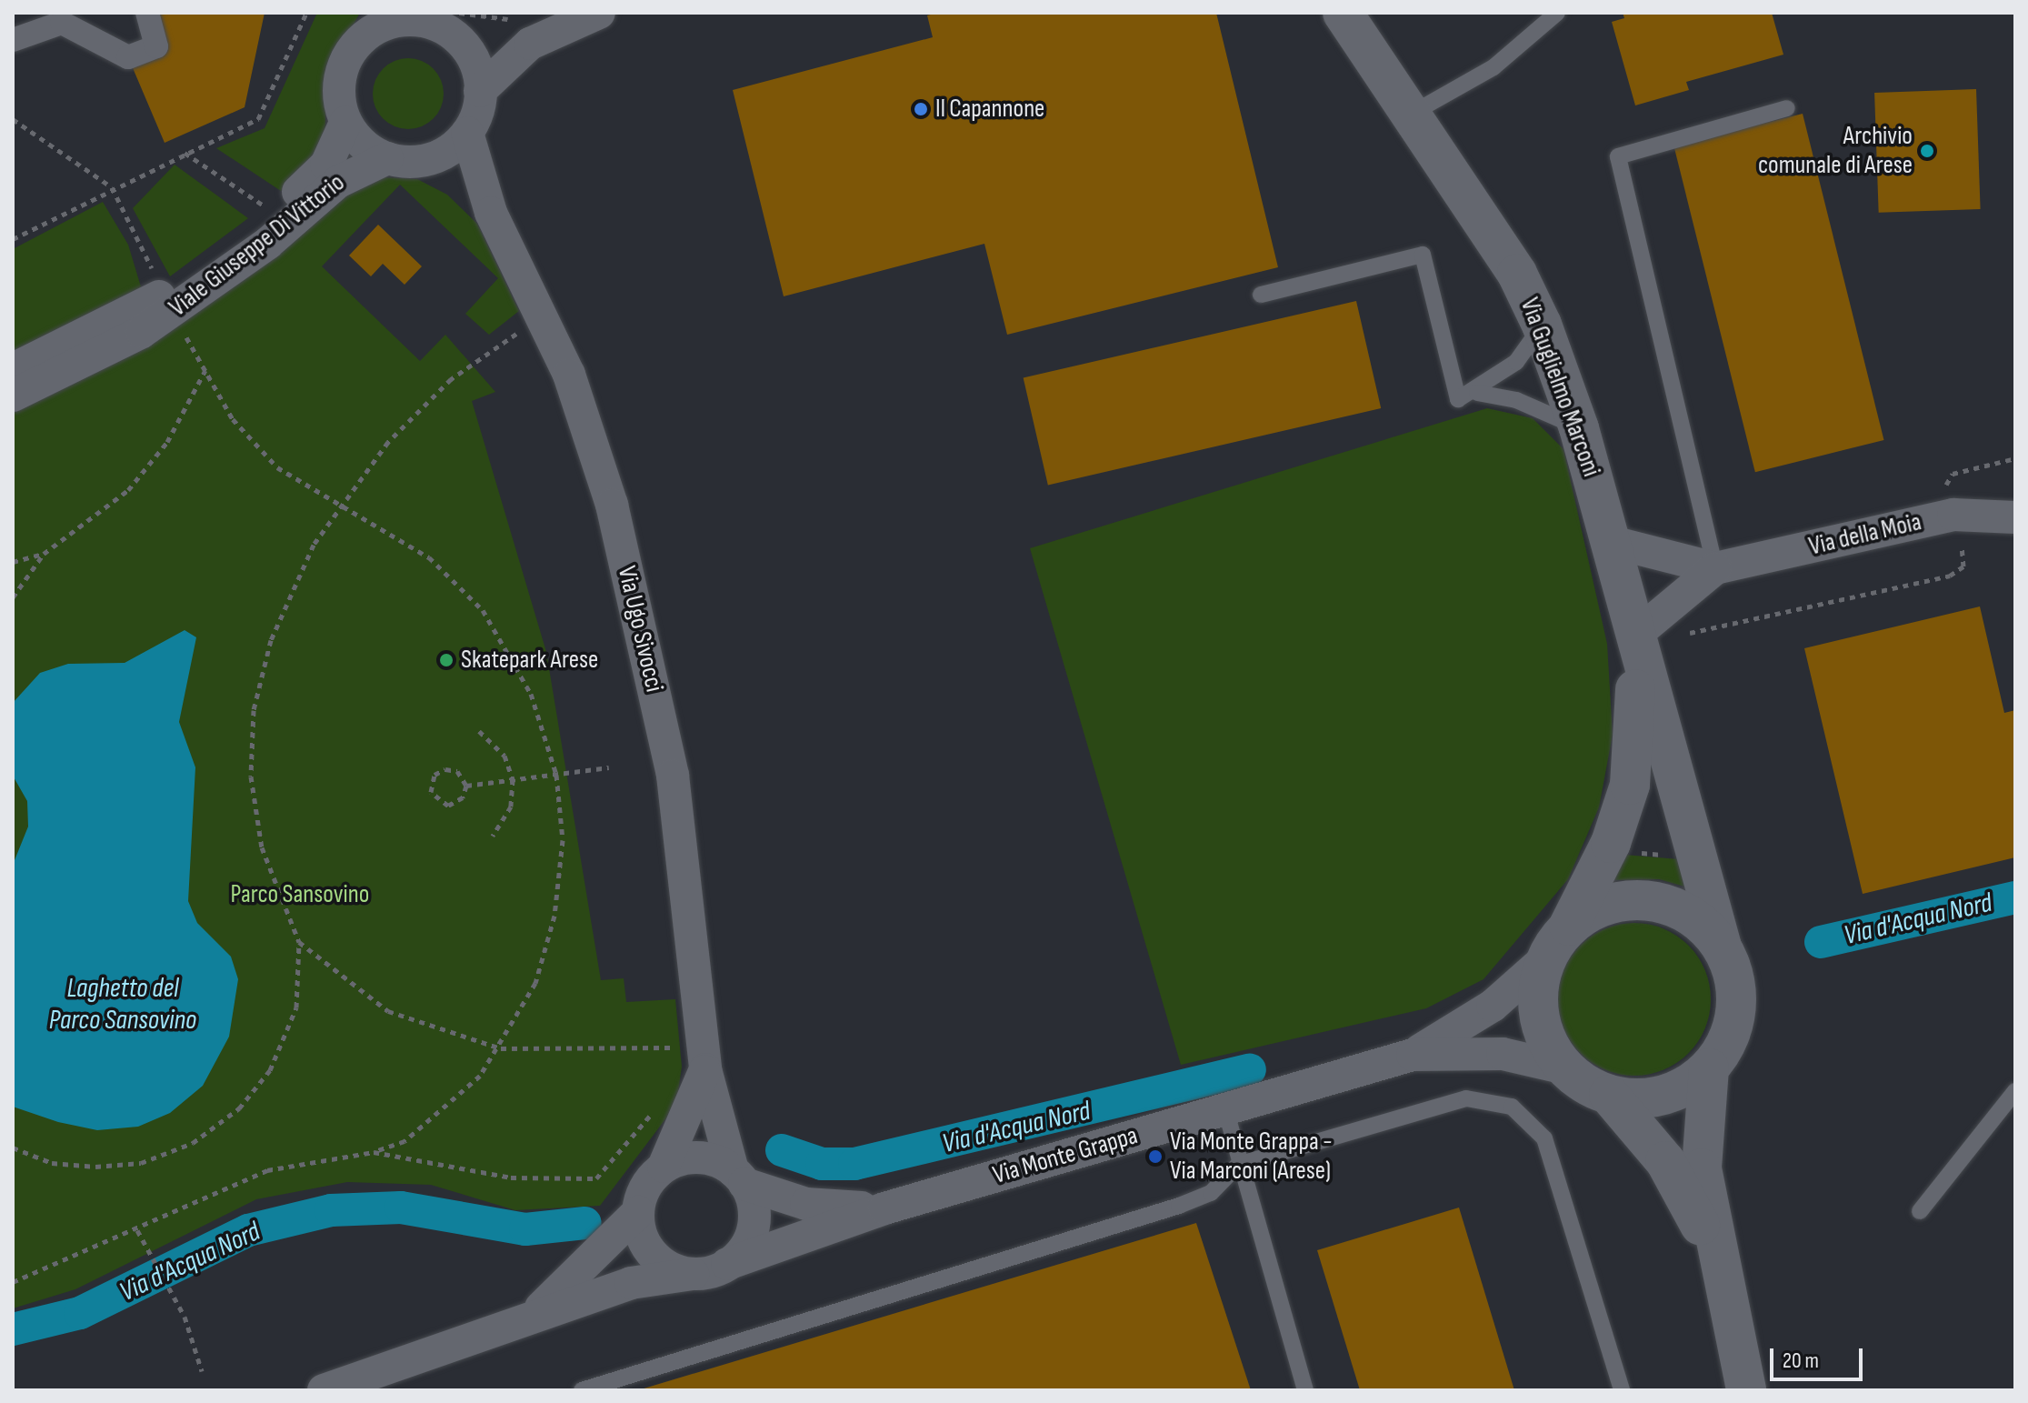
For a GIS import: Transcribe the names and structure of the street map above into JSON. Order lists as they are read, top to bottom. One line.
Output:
{"streets":{"street":["Viale Giuseppe Di Vittorio","Via Guglielmo Marconi","Via della Moia","Via Ugo Sivocci","Via Monte Grappa"]},"crossings":[["Viale Giuseppe Di Vittorio","Via Ugo Sivocci"],["Via Guglielmo Marconi","Via della Moia"],["Via Guglielmo Marconi","Via Monte Grappa"],["Via Ugo Sivocci","Via Monte Grappa"]],"water":["Via d'Acqua Nord","Laghetto del Parco Sansovino"],"parks":["Parco Sansovino"],"places":["Il Capannone","Archivio comunale di Arese","Skatepark Arese","Via Monte Grappa - Via Marconi (Arese)"],"scale_bar":"20 m"}
